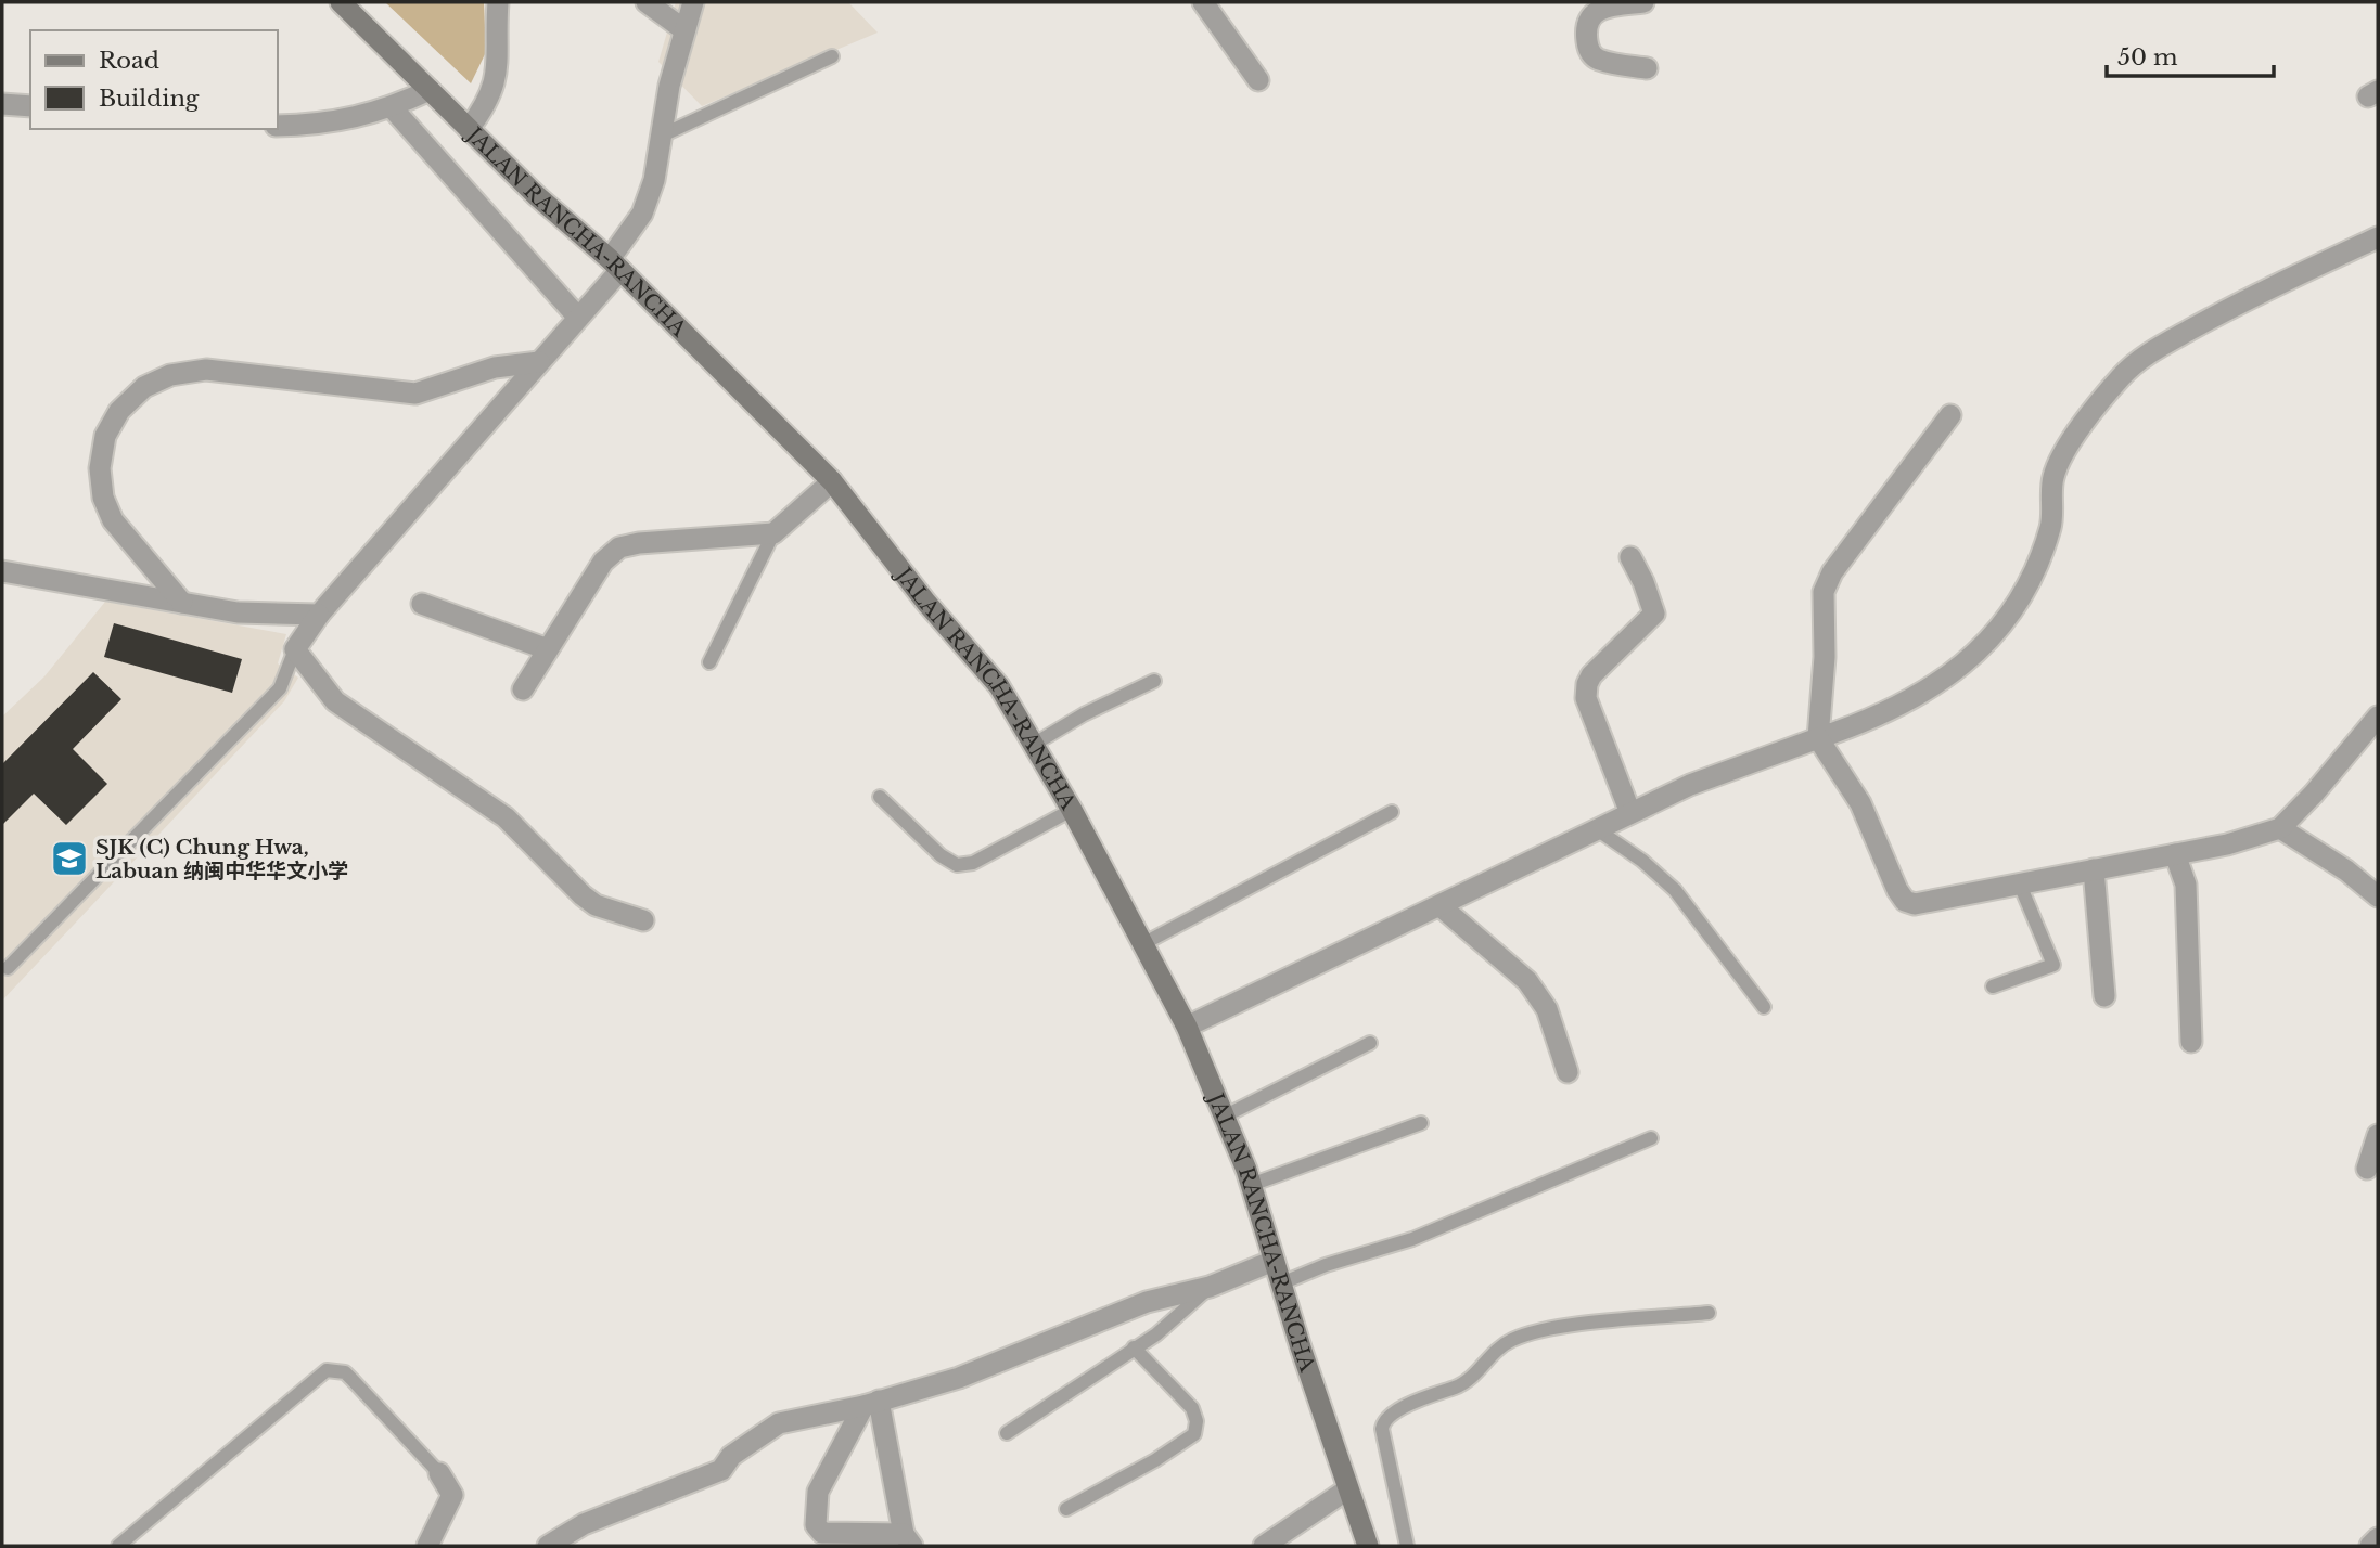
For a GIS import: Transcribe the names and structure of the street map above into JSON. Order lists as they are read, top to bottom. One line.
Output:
{"streets":{"main road":["JALAN RANCHA-RANCHA"]},"places":{"school or university":["SJK (C) Chung Hwa, Labuan 纳闽中华华文小学"]},"legend":["Road","Building"],"scale_bar":"50 m"}
